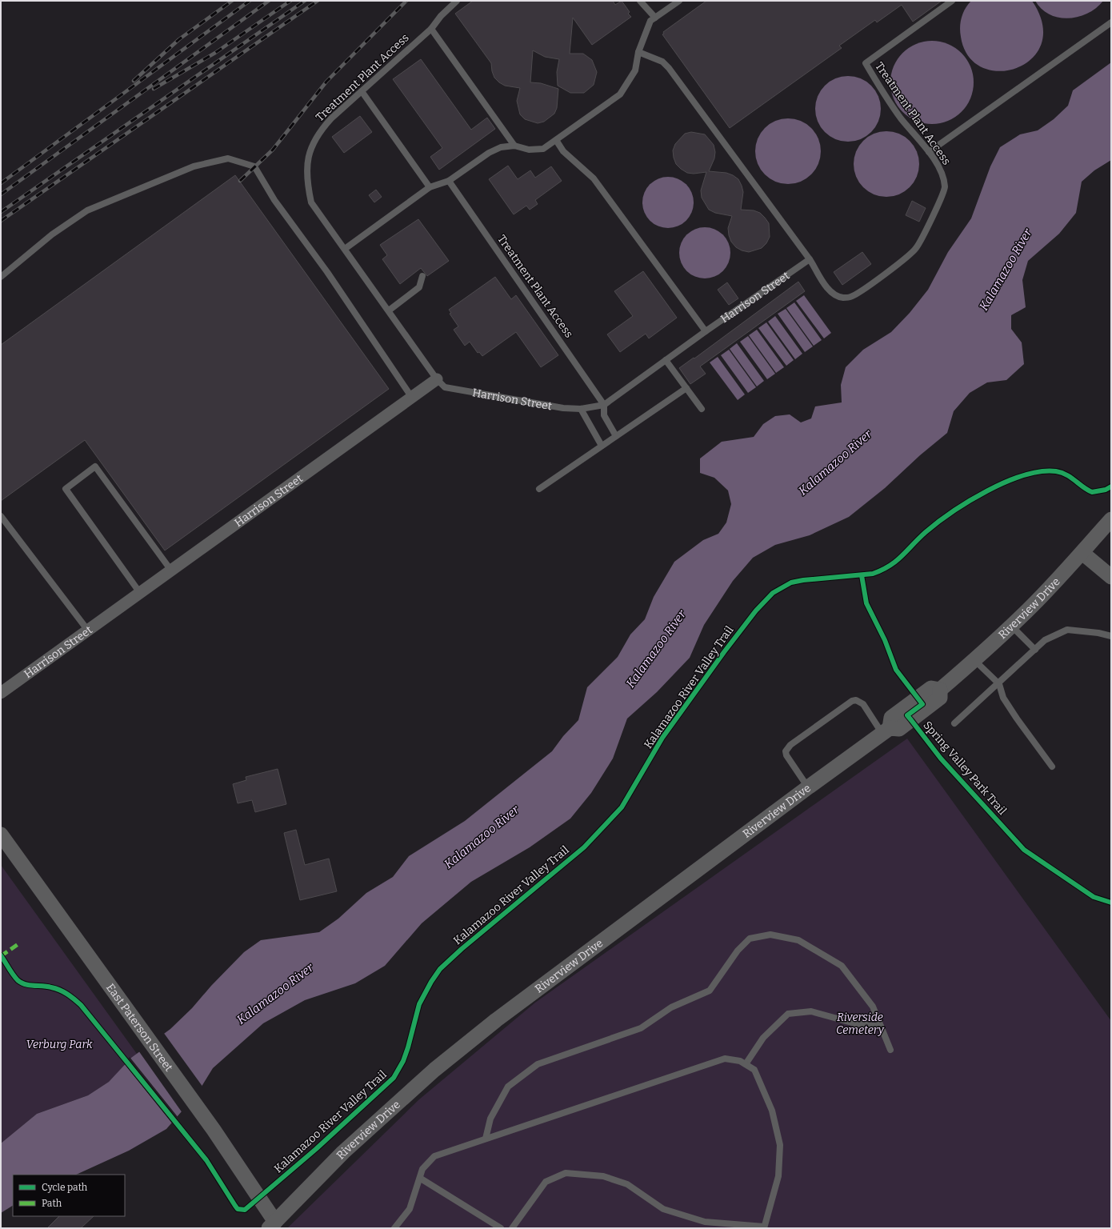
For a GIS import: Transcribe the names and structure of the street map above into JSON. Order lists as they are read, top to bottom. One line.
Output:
{"streets":{"street":["Harrison Street","Riverview Drive","East Paterson Street"],"lane":["Treatment Plant Access"],"cycle path":["Kalamazoo River Valley Trail","Spring Valley Park Trail"]},"crossings":[["Treatment Plant Access","Harrison Street"],["Riverview Drive","East Paterson Street"]],"water":["Kalamazoo River"],"parks":["Riverside Cemetery","Verburg Park"],"legend":["Cycle path","Path"]}
